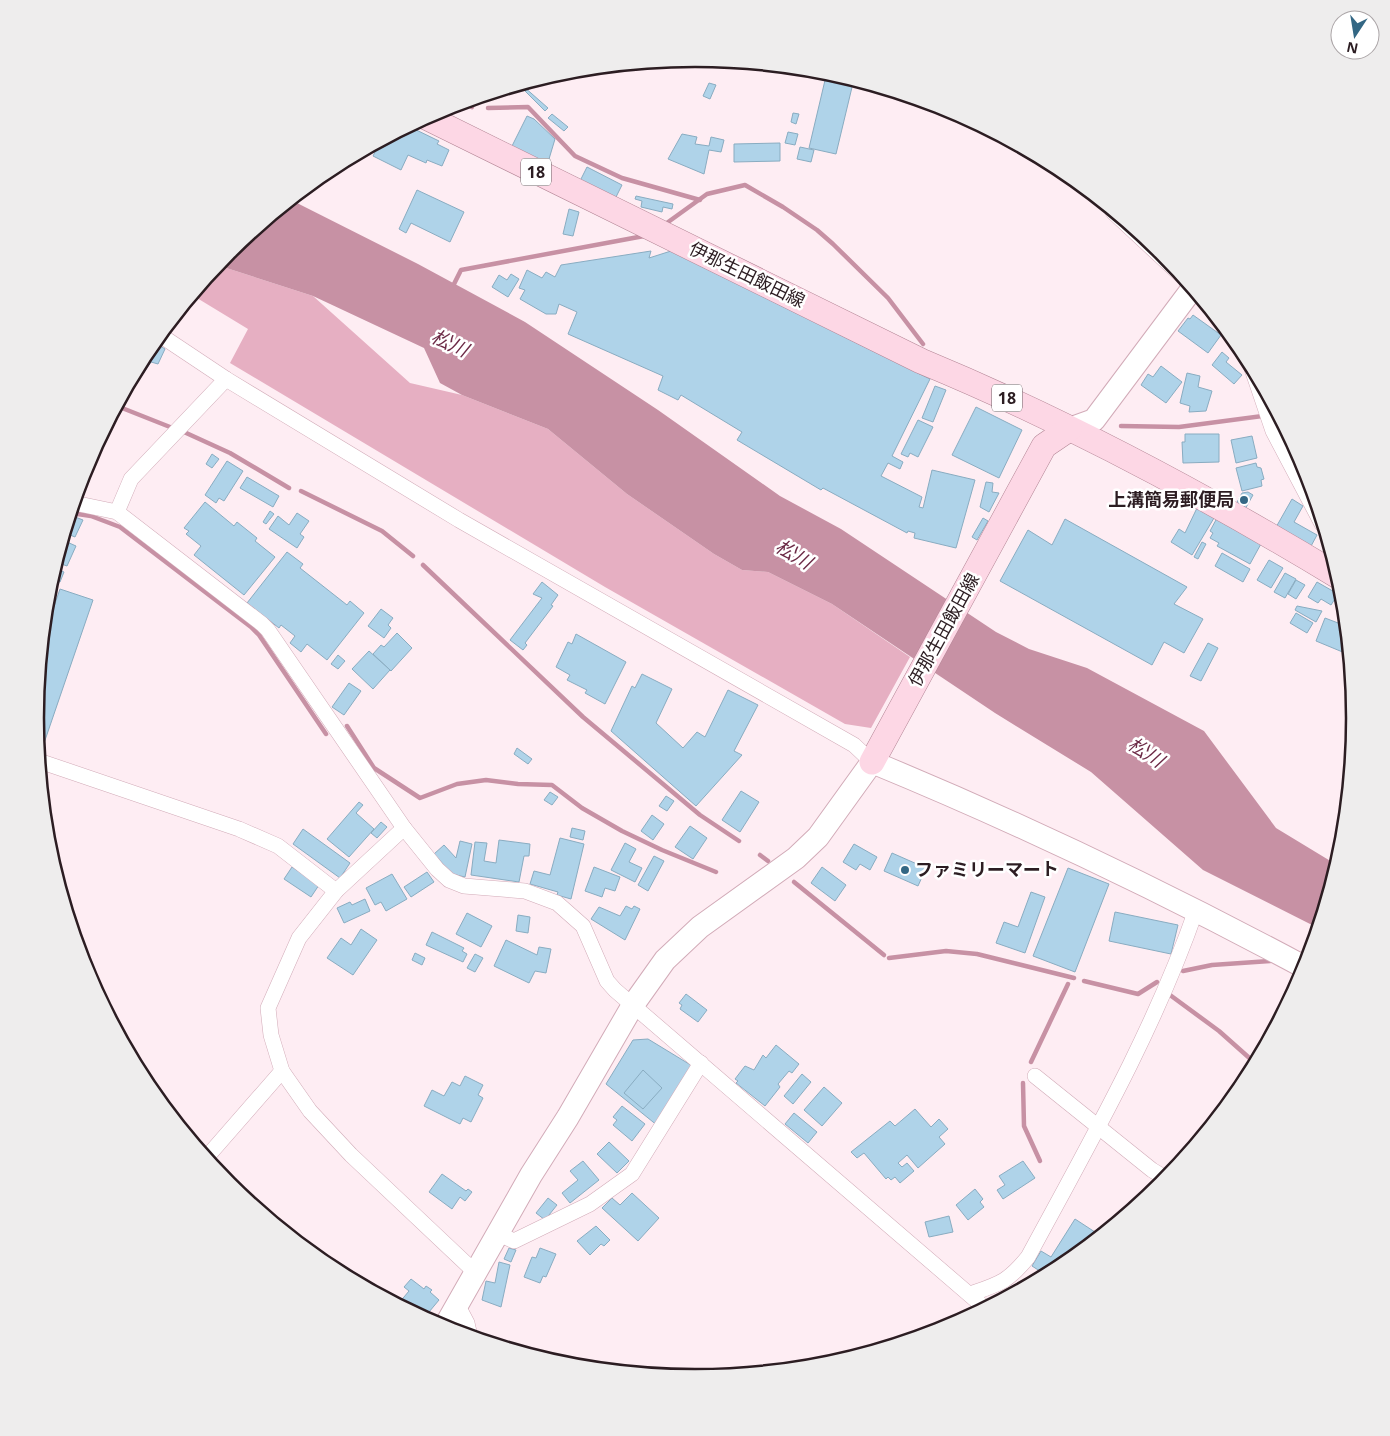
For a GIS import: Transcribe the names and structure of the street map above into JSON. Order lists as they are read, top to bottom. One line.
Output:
{"streets":{"main road":["18","伊那生田飯田線"]},"water":["松川"],"places":["上溝簡易郵便局","ファミリーマート"],"north":"bottom"}
